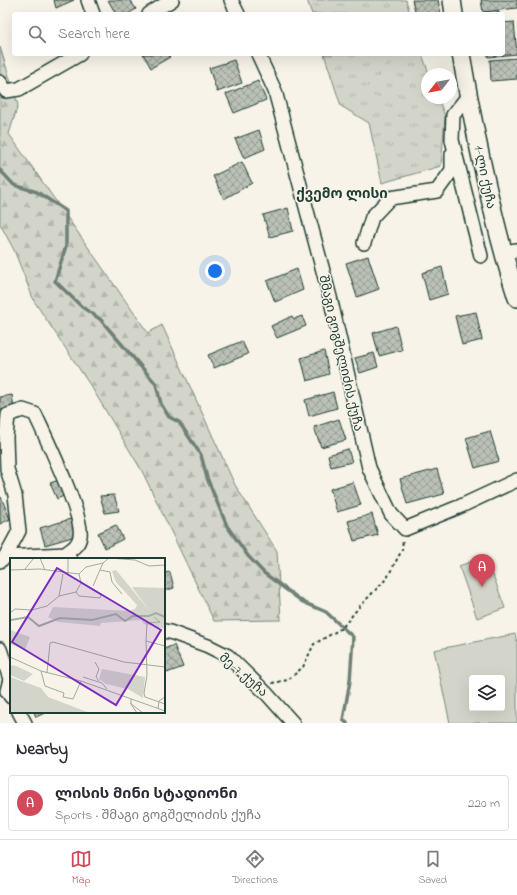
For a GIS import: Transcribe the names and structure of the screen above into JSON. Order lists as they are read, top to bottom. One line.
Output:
{"streets":{"main road":["1-ლი ქუჩა"],"street":["შმაგი გოგშელიძის ქუჩა","მე-7 ქუჩა"]},"districts":["ქვემო ლისი"],"north":"bottom left","page":{"search":"Search here","pins":"A","heading":"Nearby","list":[{"mark":"A","name":"ლისის მინი სტადიონი","note":"Sports · შმაგი გოგშელიძის ქუჩა","value":"220 m"}],"nav":["Map","Directions","Saved"]}}
